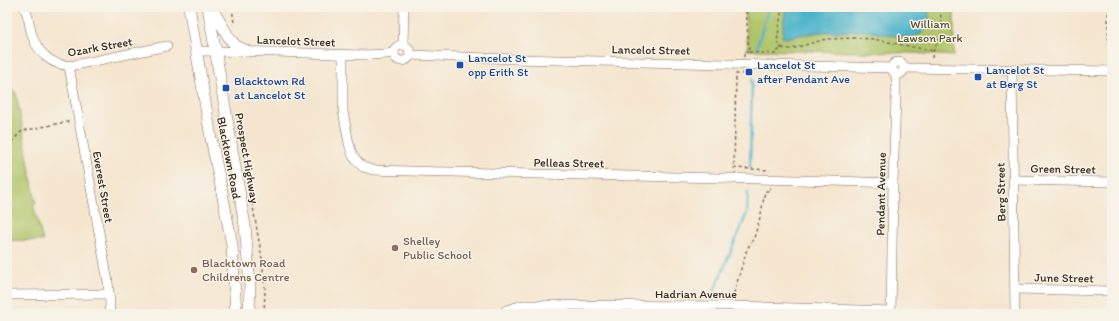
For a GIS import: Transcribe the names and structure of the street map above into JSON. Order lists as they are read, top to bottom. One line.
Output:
{"streets":{"main road":["Blacktown Road","Prospect Highway"],"street":["Lancelot Street","Ozark Street","Pelleas Street","Green Street","Everest Street","Berg Street","Pendant Avenue","June Street","Hadrian Avenue"]},"crossings":[["Lancelot Street","Blacktown Road"],["Lancelot Street","Prospect Highway"],["Lancelot Street","Pelleas Street"],["Lancelot Street","Berg Street"],["Lancelot Street","Pendant Avenue"],["Ozark Street","Everest Street"],["Pelleas Street","Pendant Avenue"],["Green Street","Berg Street"],["Berg Street","June Street"],["Pendant Avenue","Hadrian Avenue"]],"parks":["William Lawson Park"],"places":{"transit":["Lancelot St opp Erith St","Lancelot St after Pendant Ave","Lancelot St at Berg St","Blacktown Rd at Lancelot St"],"other":["Shelley Public School","Blacktown Road Childrens Centre"]}}
